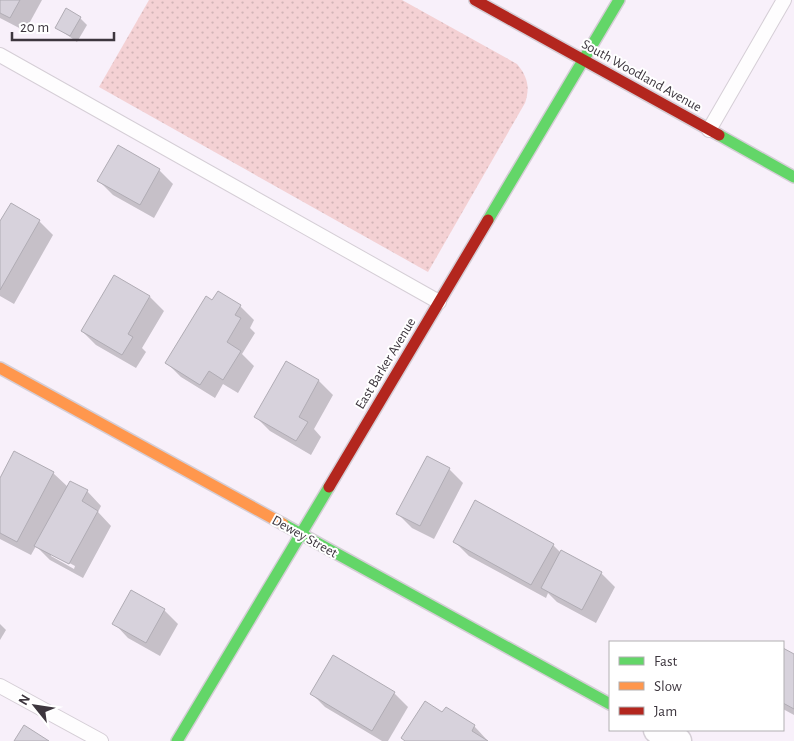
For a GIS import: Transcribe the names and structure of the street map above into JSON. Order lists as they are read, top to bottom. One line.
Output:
{"streets":{"street":["South Woodland Avenue","East Barker Avenue","Dewey Street"]},"crossings":[["South Woodland Avenue","East Barker Avenue"],["East Barker Avenue","Dewey Street"]],"legend":["Fast","Slow","Jam"],"scale_bar":"20 m","north":"top left"}
